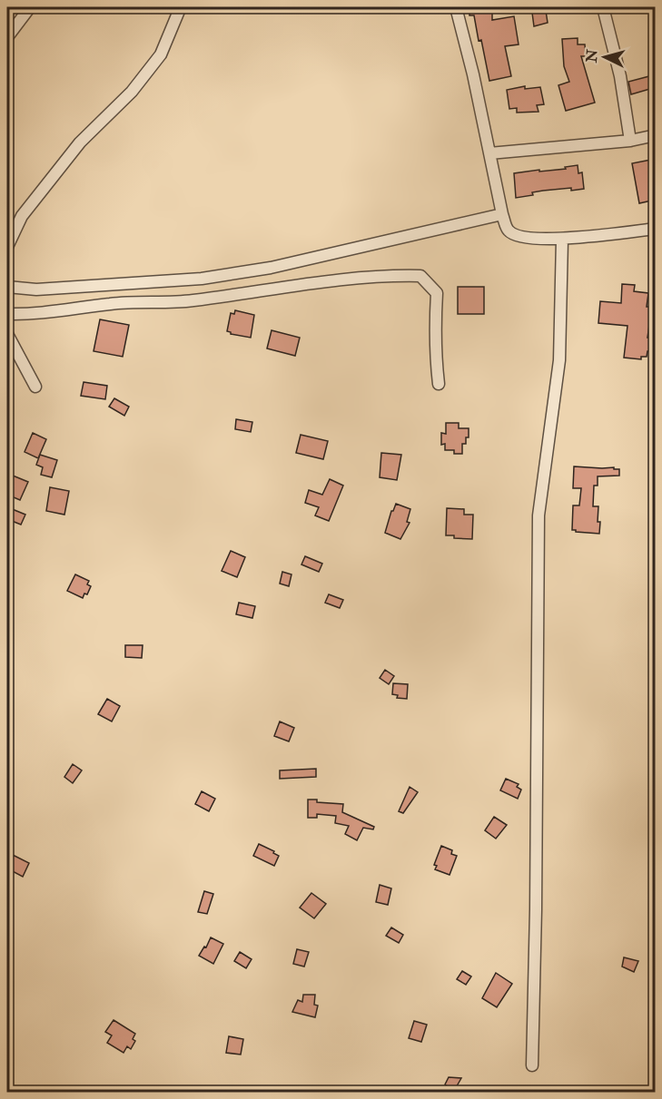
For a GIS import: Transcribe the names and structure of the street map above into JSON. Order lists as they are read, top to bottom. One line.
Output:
{"north":"left"}
